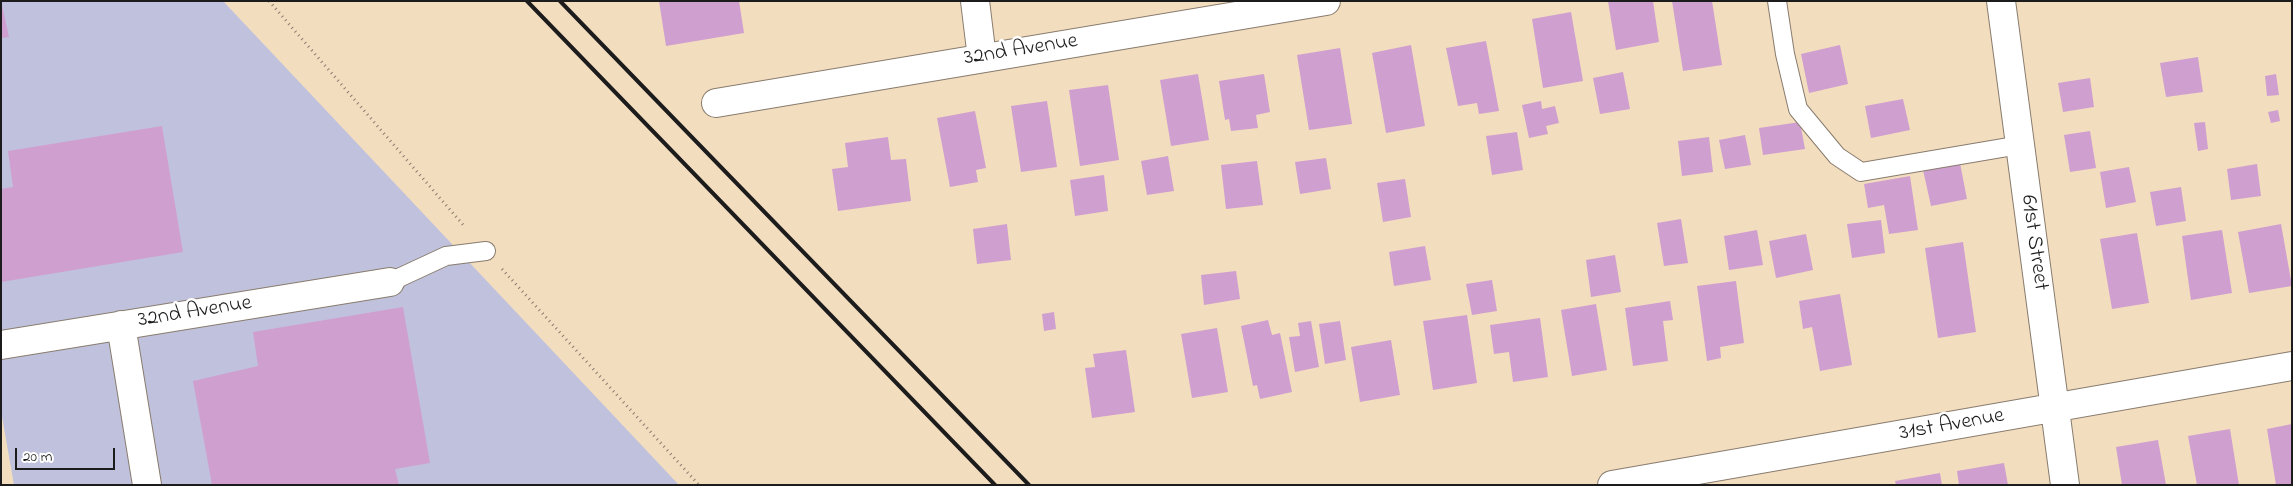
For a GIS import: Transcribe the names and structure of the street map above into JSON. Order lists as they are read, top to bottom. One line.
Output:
{"streets":{"street":["32nd Avenue","61st Street","31st Avenue"]},"crossings":[["61st Street","31st Avenue"]],"scale_bar":"20 m"}
